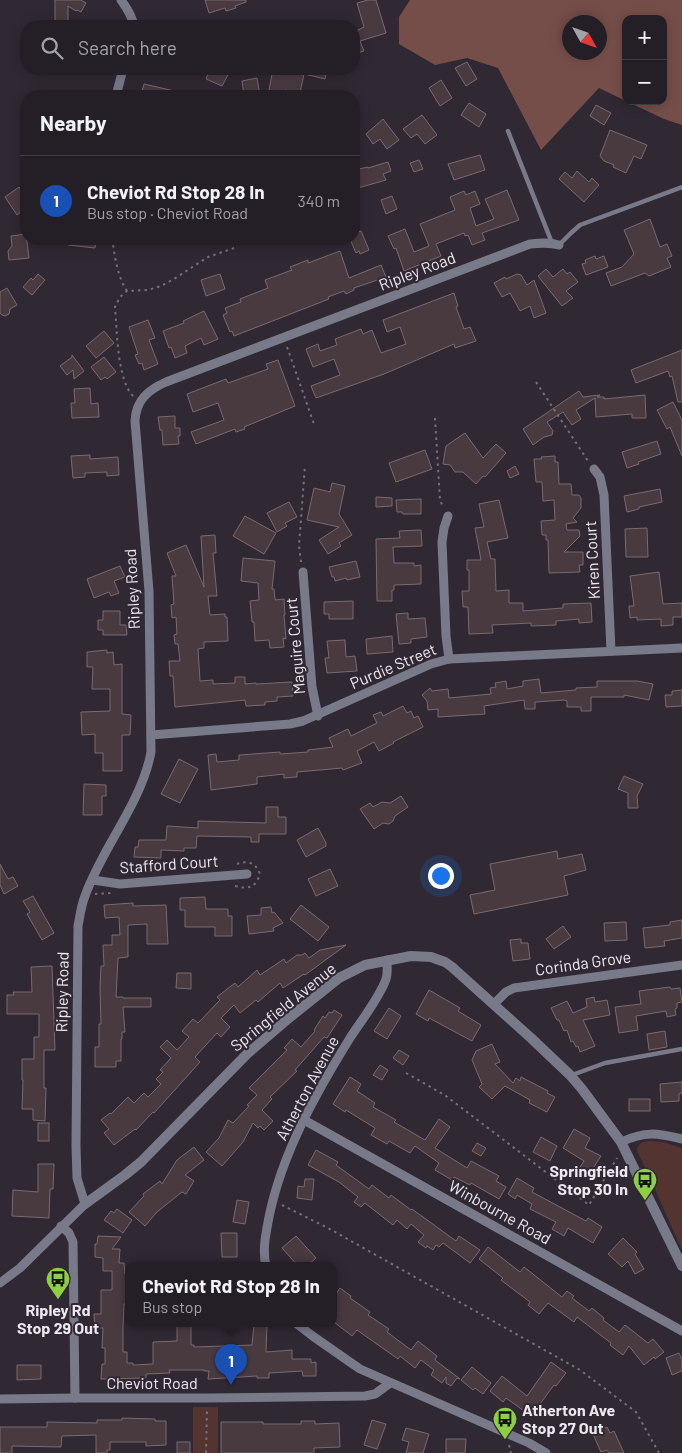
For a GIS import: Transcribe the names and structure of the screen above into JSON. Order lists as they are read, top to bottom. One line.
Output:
{"streets":{"street":["Ripley Road","Kiren Court","Maguire Court","Purdie Street","Stafford Court","Corinda Grove","Springfield Avenue","Atherton Avenue","Winbourne Road","Cheviot Road"]},"crossings":[["Ripley Road","Purdie Street"],["Ripley Road","Stafford Court"],["Ripley Road","Springfield Avenue"],["Kiren Court","Purdie Street"],["Maguire Court","Purdie Street"],["Corinda Grove","Springfield Avenue"],["Springfield Avenue","Atherton Avenue"],["Atherton Avenue","Winbourne Road"]],"places":{"bus stop":["Springfield Stop 30 In","Ripley Rd Stop 29 Out","Atherton Ave Stop 27 Out"]},"north":"bottom right","page":{"map_buttons":["+","−"],"search":"Search here","heading":"Nearby","list":[{"mark":"1","name":"Cheviot Rd Stop 28 In","note":"Bus stop · Cheviot Road","value":"340 m"}],"popup":["Cheviot Rd Stop 28 In","Bus stop"],"pins":"1"}}
